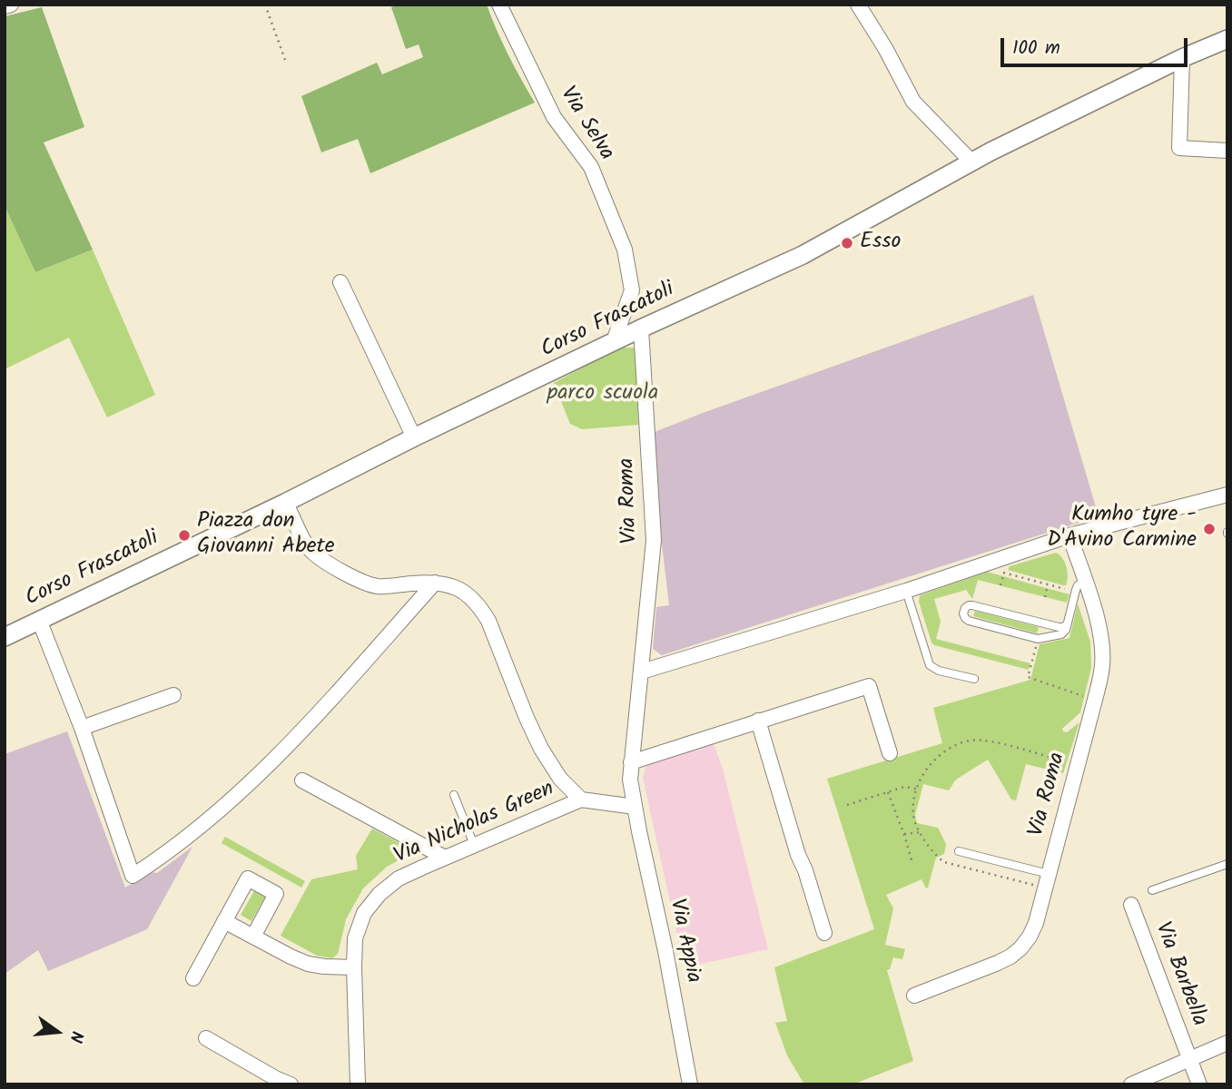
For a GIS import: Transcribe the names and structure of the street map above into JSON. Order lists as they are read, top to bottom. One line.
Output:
{"streets":{"street":["Via Selva","Corso Frascatoli","Via Roma","Via Nicholas Green","Via Appia","Via Barbella"]},"crossings":[["Via Selva","Corso Frascatoli"],["Corso Frascatoli","Via Roma"],["Via Roma","Via Nicholas Green"],["Via Roma","Via Appia"],["Via Nicholas Green","Via Appia"]],"parks":["parco scuola"],"places":["Esso","Kumho tyre - D'Avino Carmine","Piazza don Giovanni Abete"],"scale_bar":"100 m","north":"right"}
